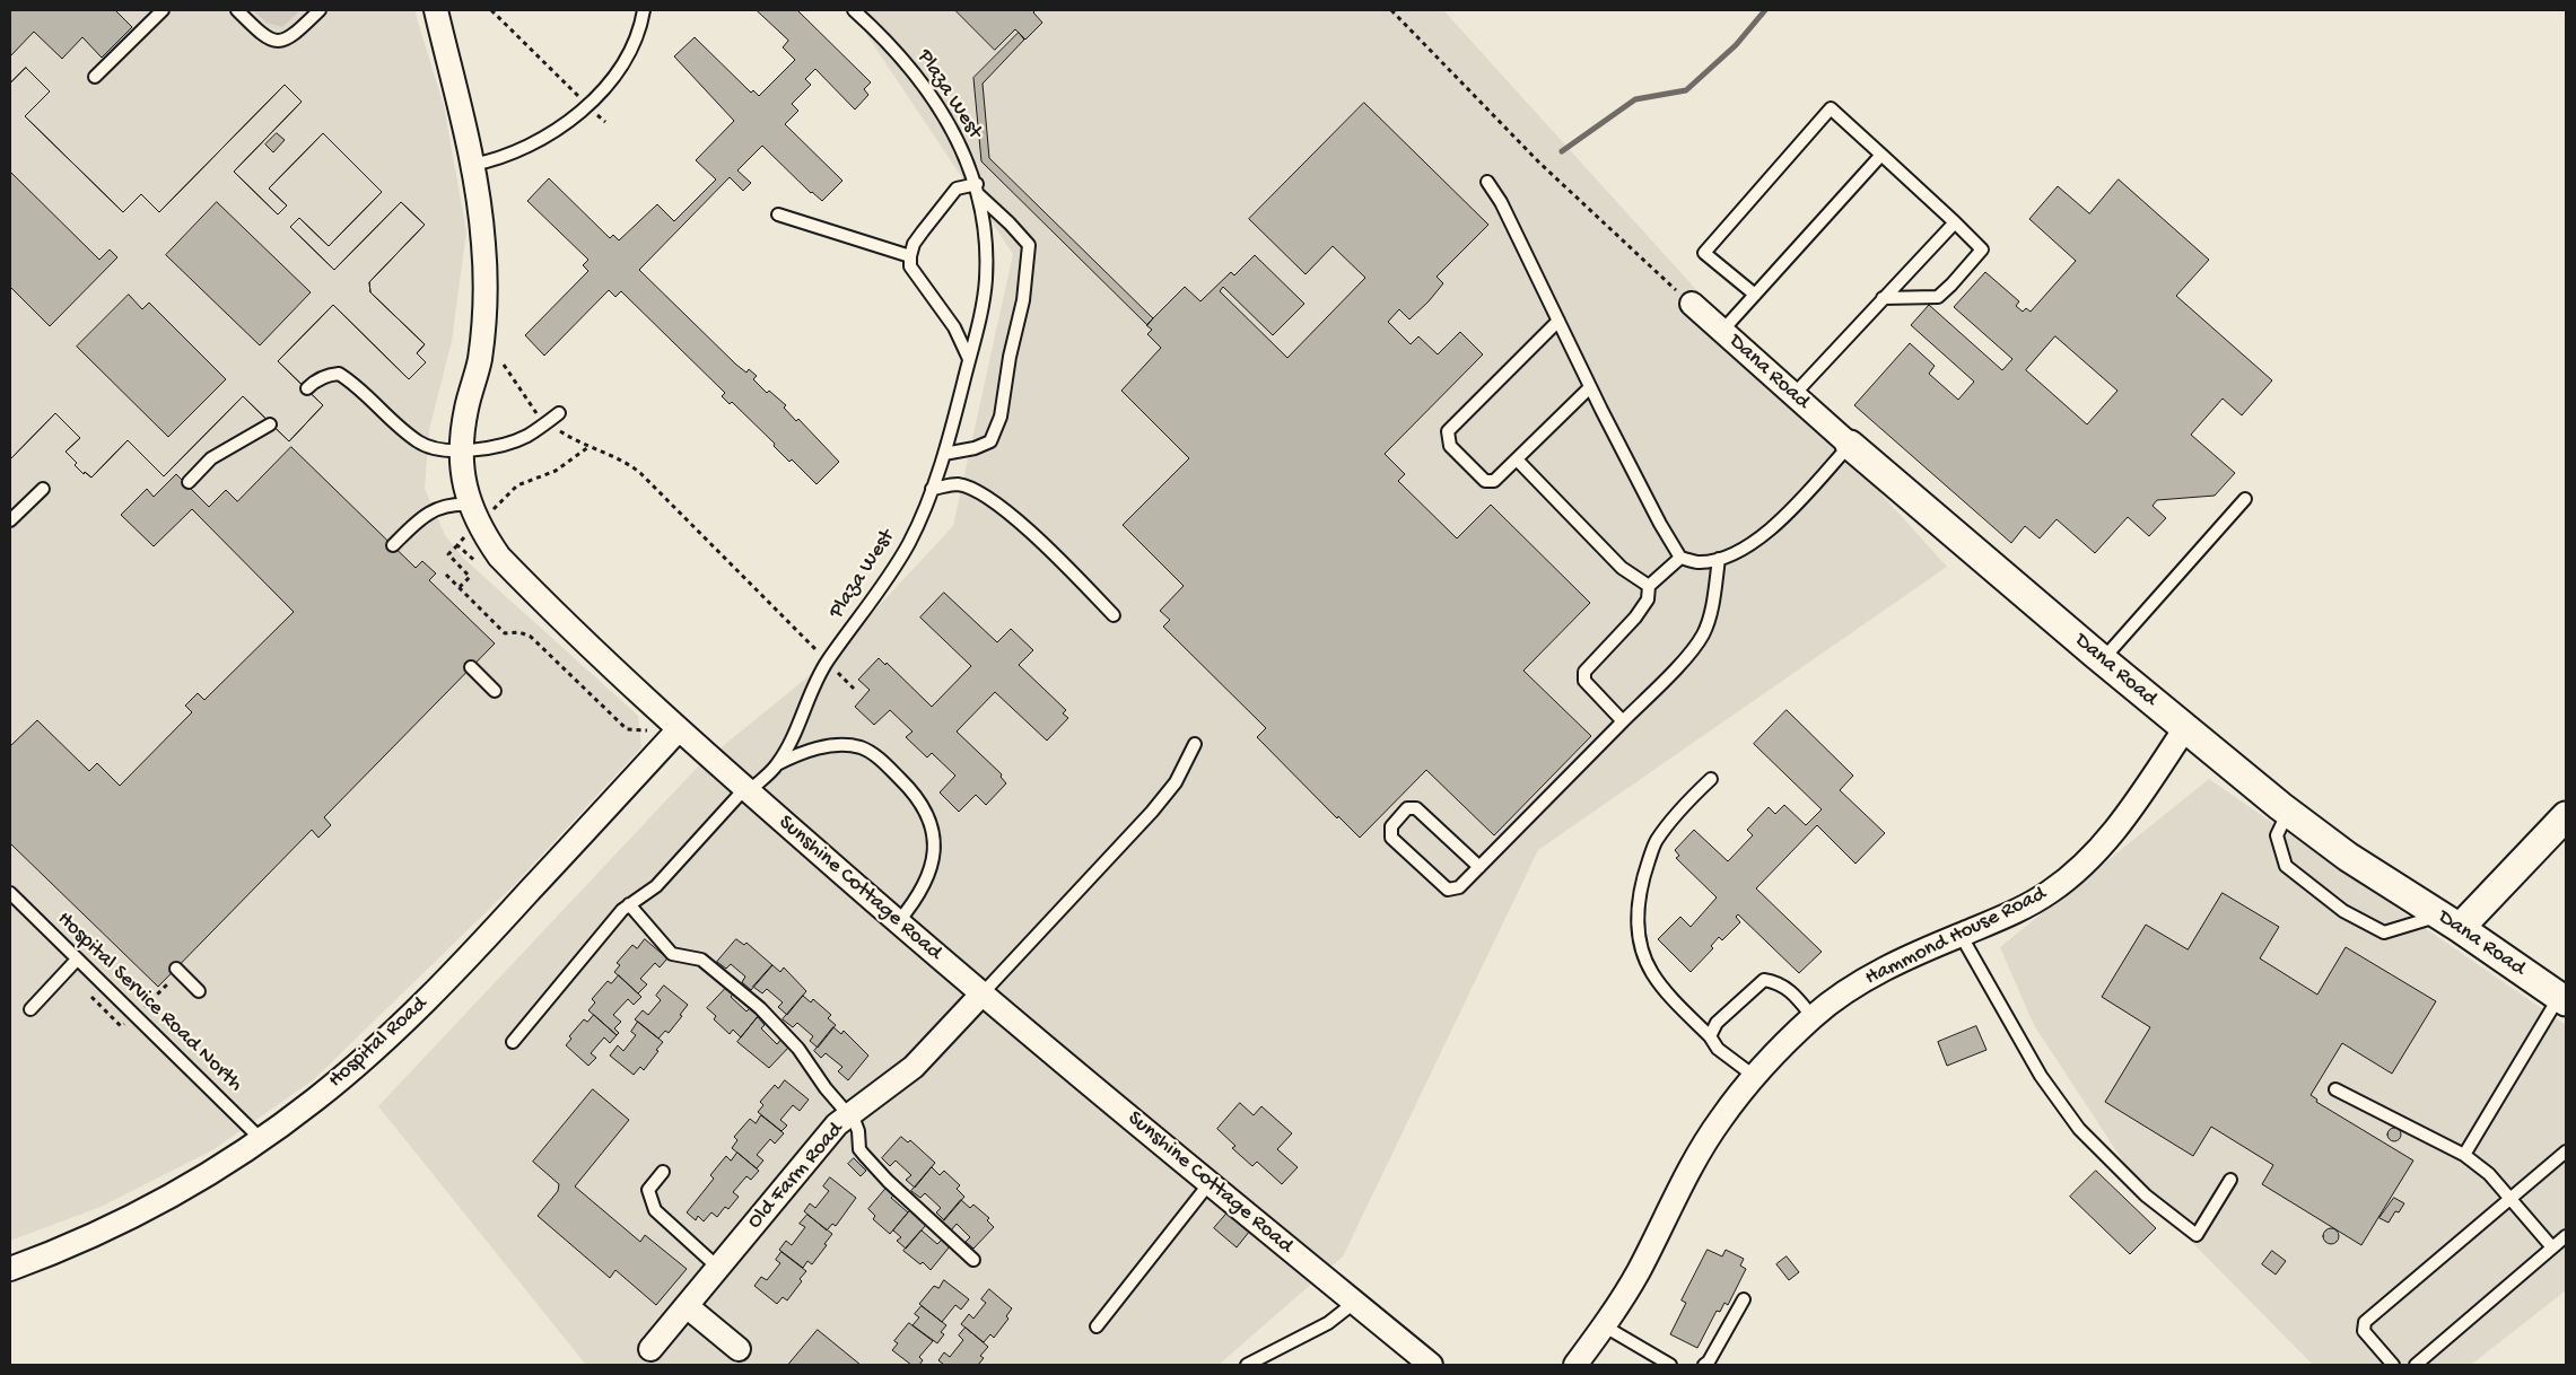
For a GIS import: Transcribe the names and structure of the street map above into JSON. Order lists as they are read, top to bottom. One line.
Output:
{"streets":{"street":["Dana Road","Sunshine Cottage Road","Hammond House Road","Hospital Road","Old Farm Road"],"lane":["Plaza West","Hospital Service Road North"]},"crossings":[["Plaza West","Sunshine Cottage Road"],["Dana Road","Hammond House Road"],["Sunshine Cottage Road","Hospital Road"],["Sunshine Cottage Road","Old Farm Road"],["Hospital Service Road North","Hospital Road"]]}
